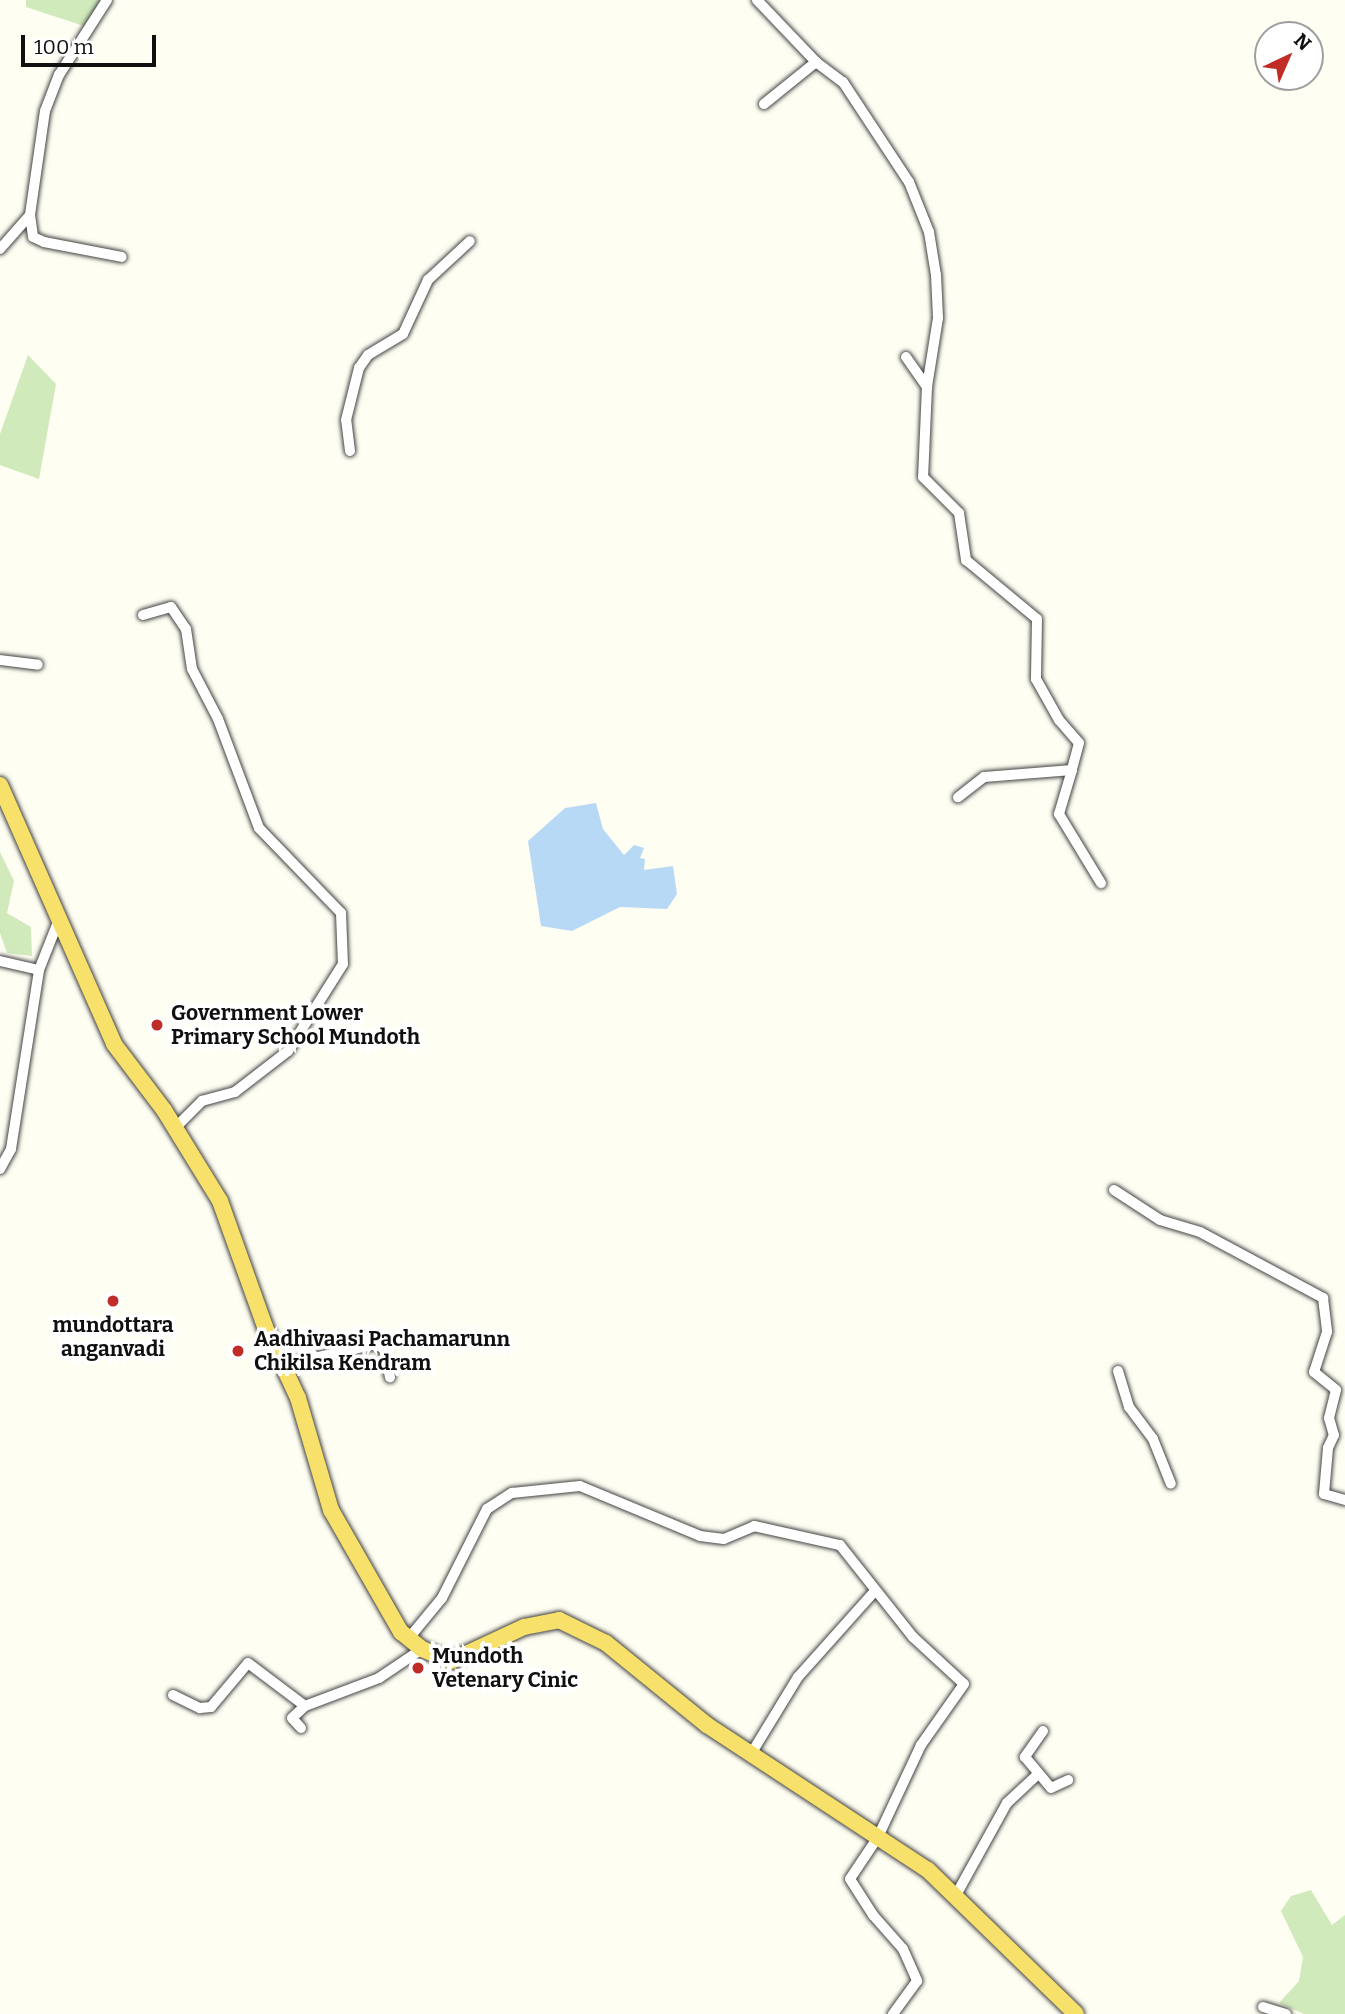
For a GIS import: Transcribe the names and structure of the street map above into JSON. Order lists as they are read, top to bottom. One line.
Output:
{"places":["Government Lower Primary School Mundoth","mundottara anganvadi","Aadhivaasi Pachamarunn Chikilsa Kendram","Mundoth Vetenary Cinic"],"scale_bar":"100 m","north":"top right"}
